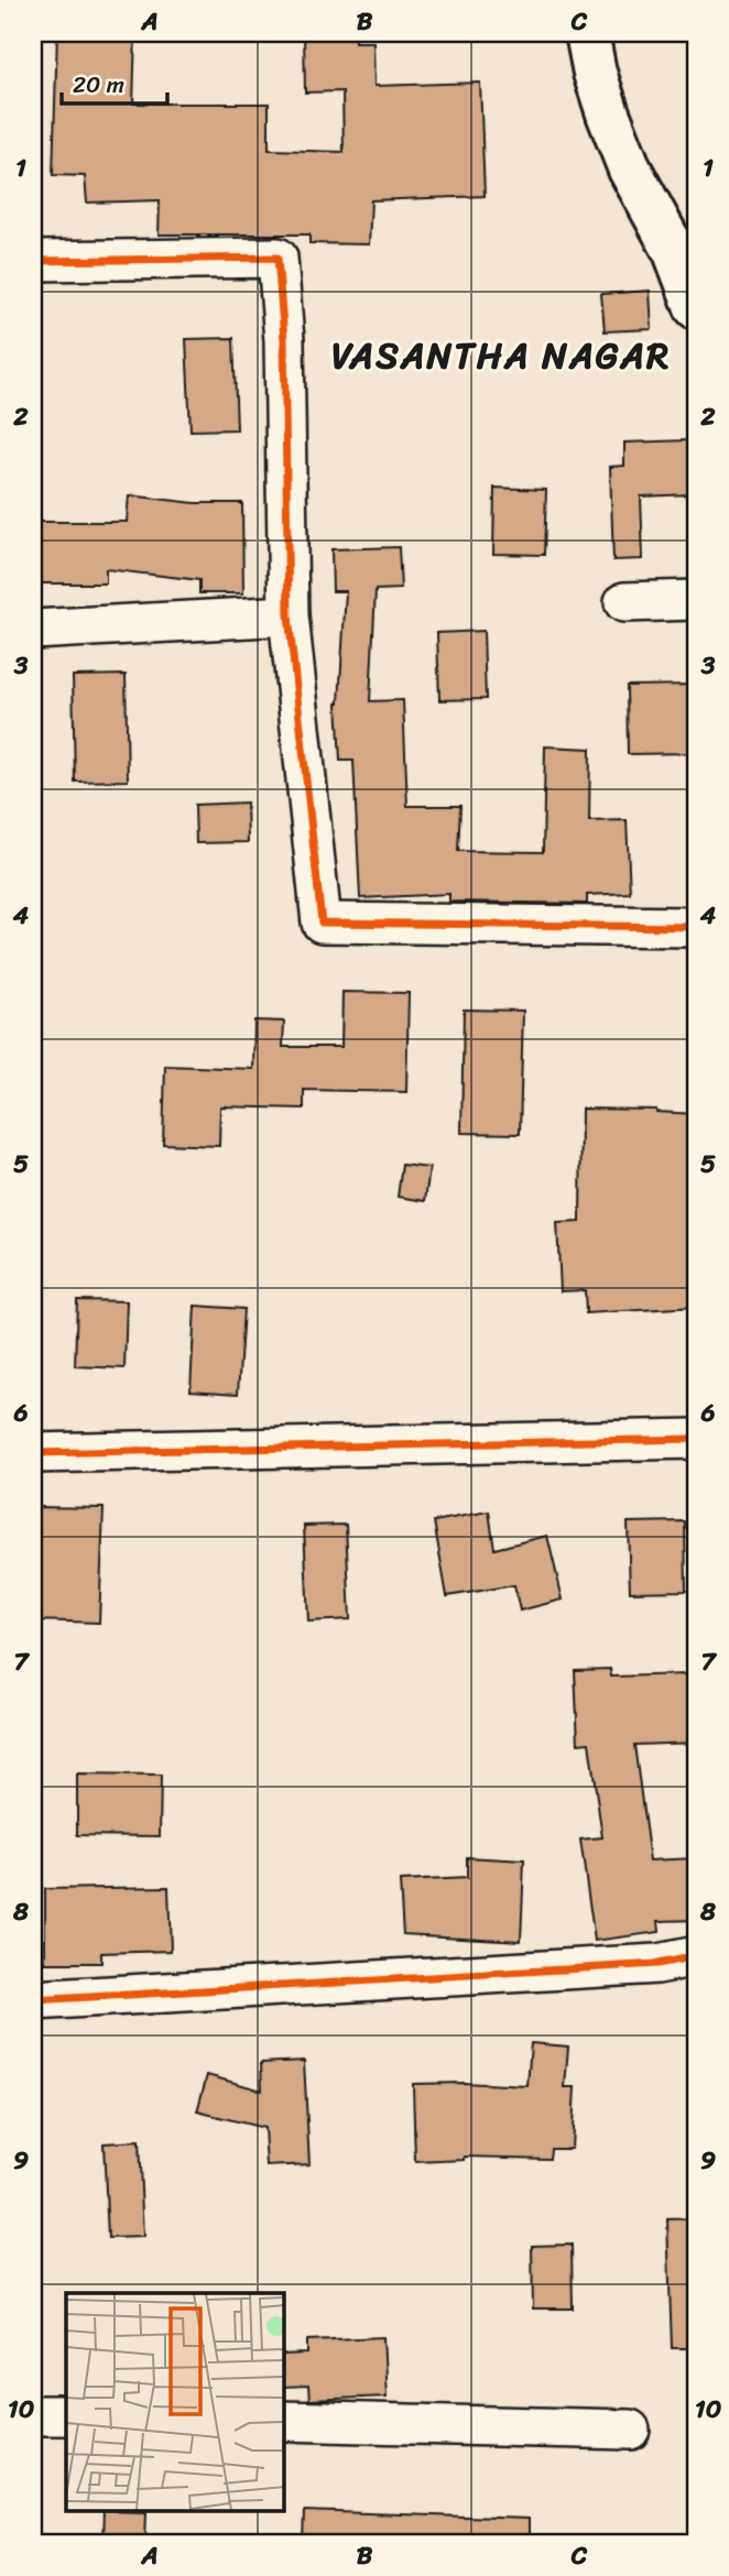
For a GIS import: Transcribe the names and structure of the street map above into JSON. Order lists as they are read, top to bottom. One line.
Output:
{"districts":["VASANTHA NAGAR"],"scale_bar":"20 m","grid":{"columns":["A","B","C"],"rows":["1","2","3","4","5","6","7","8","9","10"]}}
